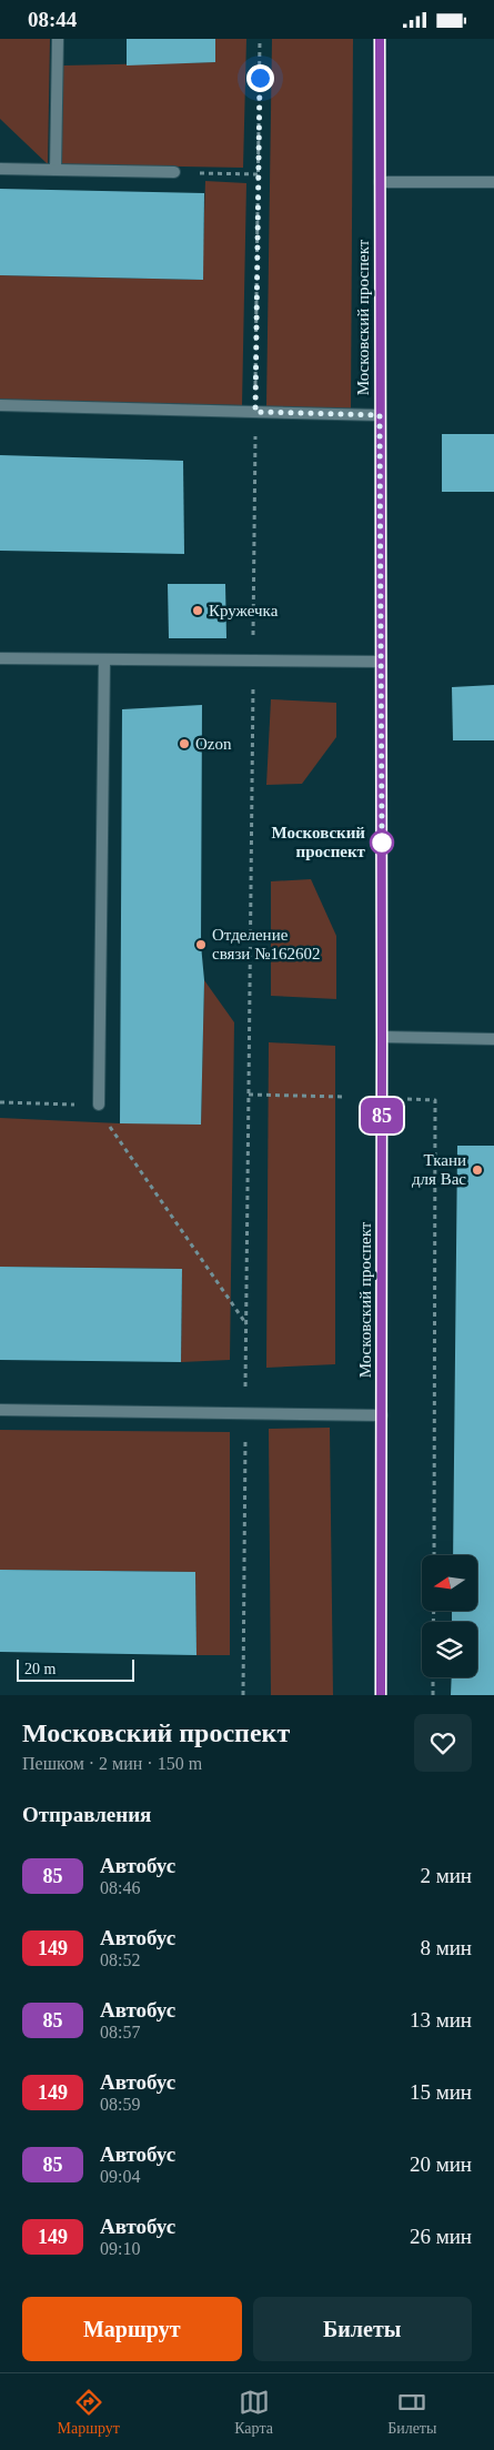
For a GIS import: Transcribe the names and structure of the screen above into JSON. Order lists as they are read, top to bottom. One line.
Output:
{"streets":{"street":["Московский проспект"]},"places":["Кружечка","Ozon","Московский проспект","Отделение связи №162602","Ткани для Вас"],"lines":["bus line 85"],"scale_bar":"20 m","north":"left","page":{"status":"08:44","on_map":"85","scale":"20 m","heading":[["Московский проспект","Пешком · 2 мин · 150 m"],"Отправления"],"list":[{"mark":"85","name":"Автобус","note":"08:46","value":"2 мин"},{"mark":"149","name":"Автобус","note":"08:52","value":"8 мин"},{"mark":"85","name":"Автобус","note":"08:57","value":"13 мин"},{"mark":"149","name":"Автобус","note":"08:59","value":"15 мин"},{"mark":"85","name":"Автобус","note":"09:04","value":"20 мин"},{"mark":"149","name":"Автобус","note":"09:10","value":"26 мин"}],"buttons":["Маршрут","Билеты"],"tabs":["Маршрут","Карта","Билеты"]}}
